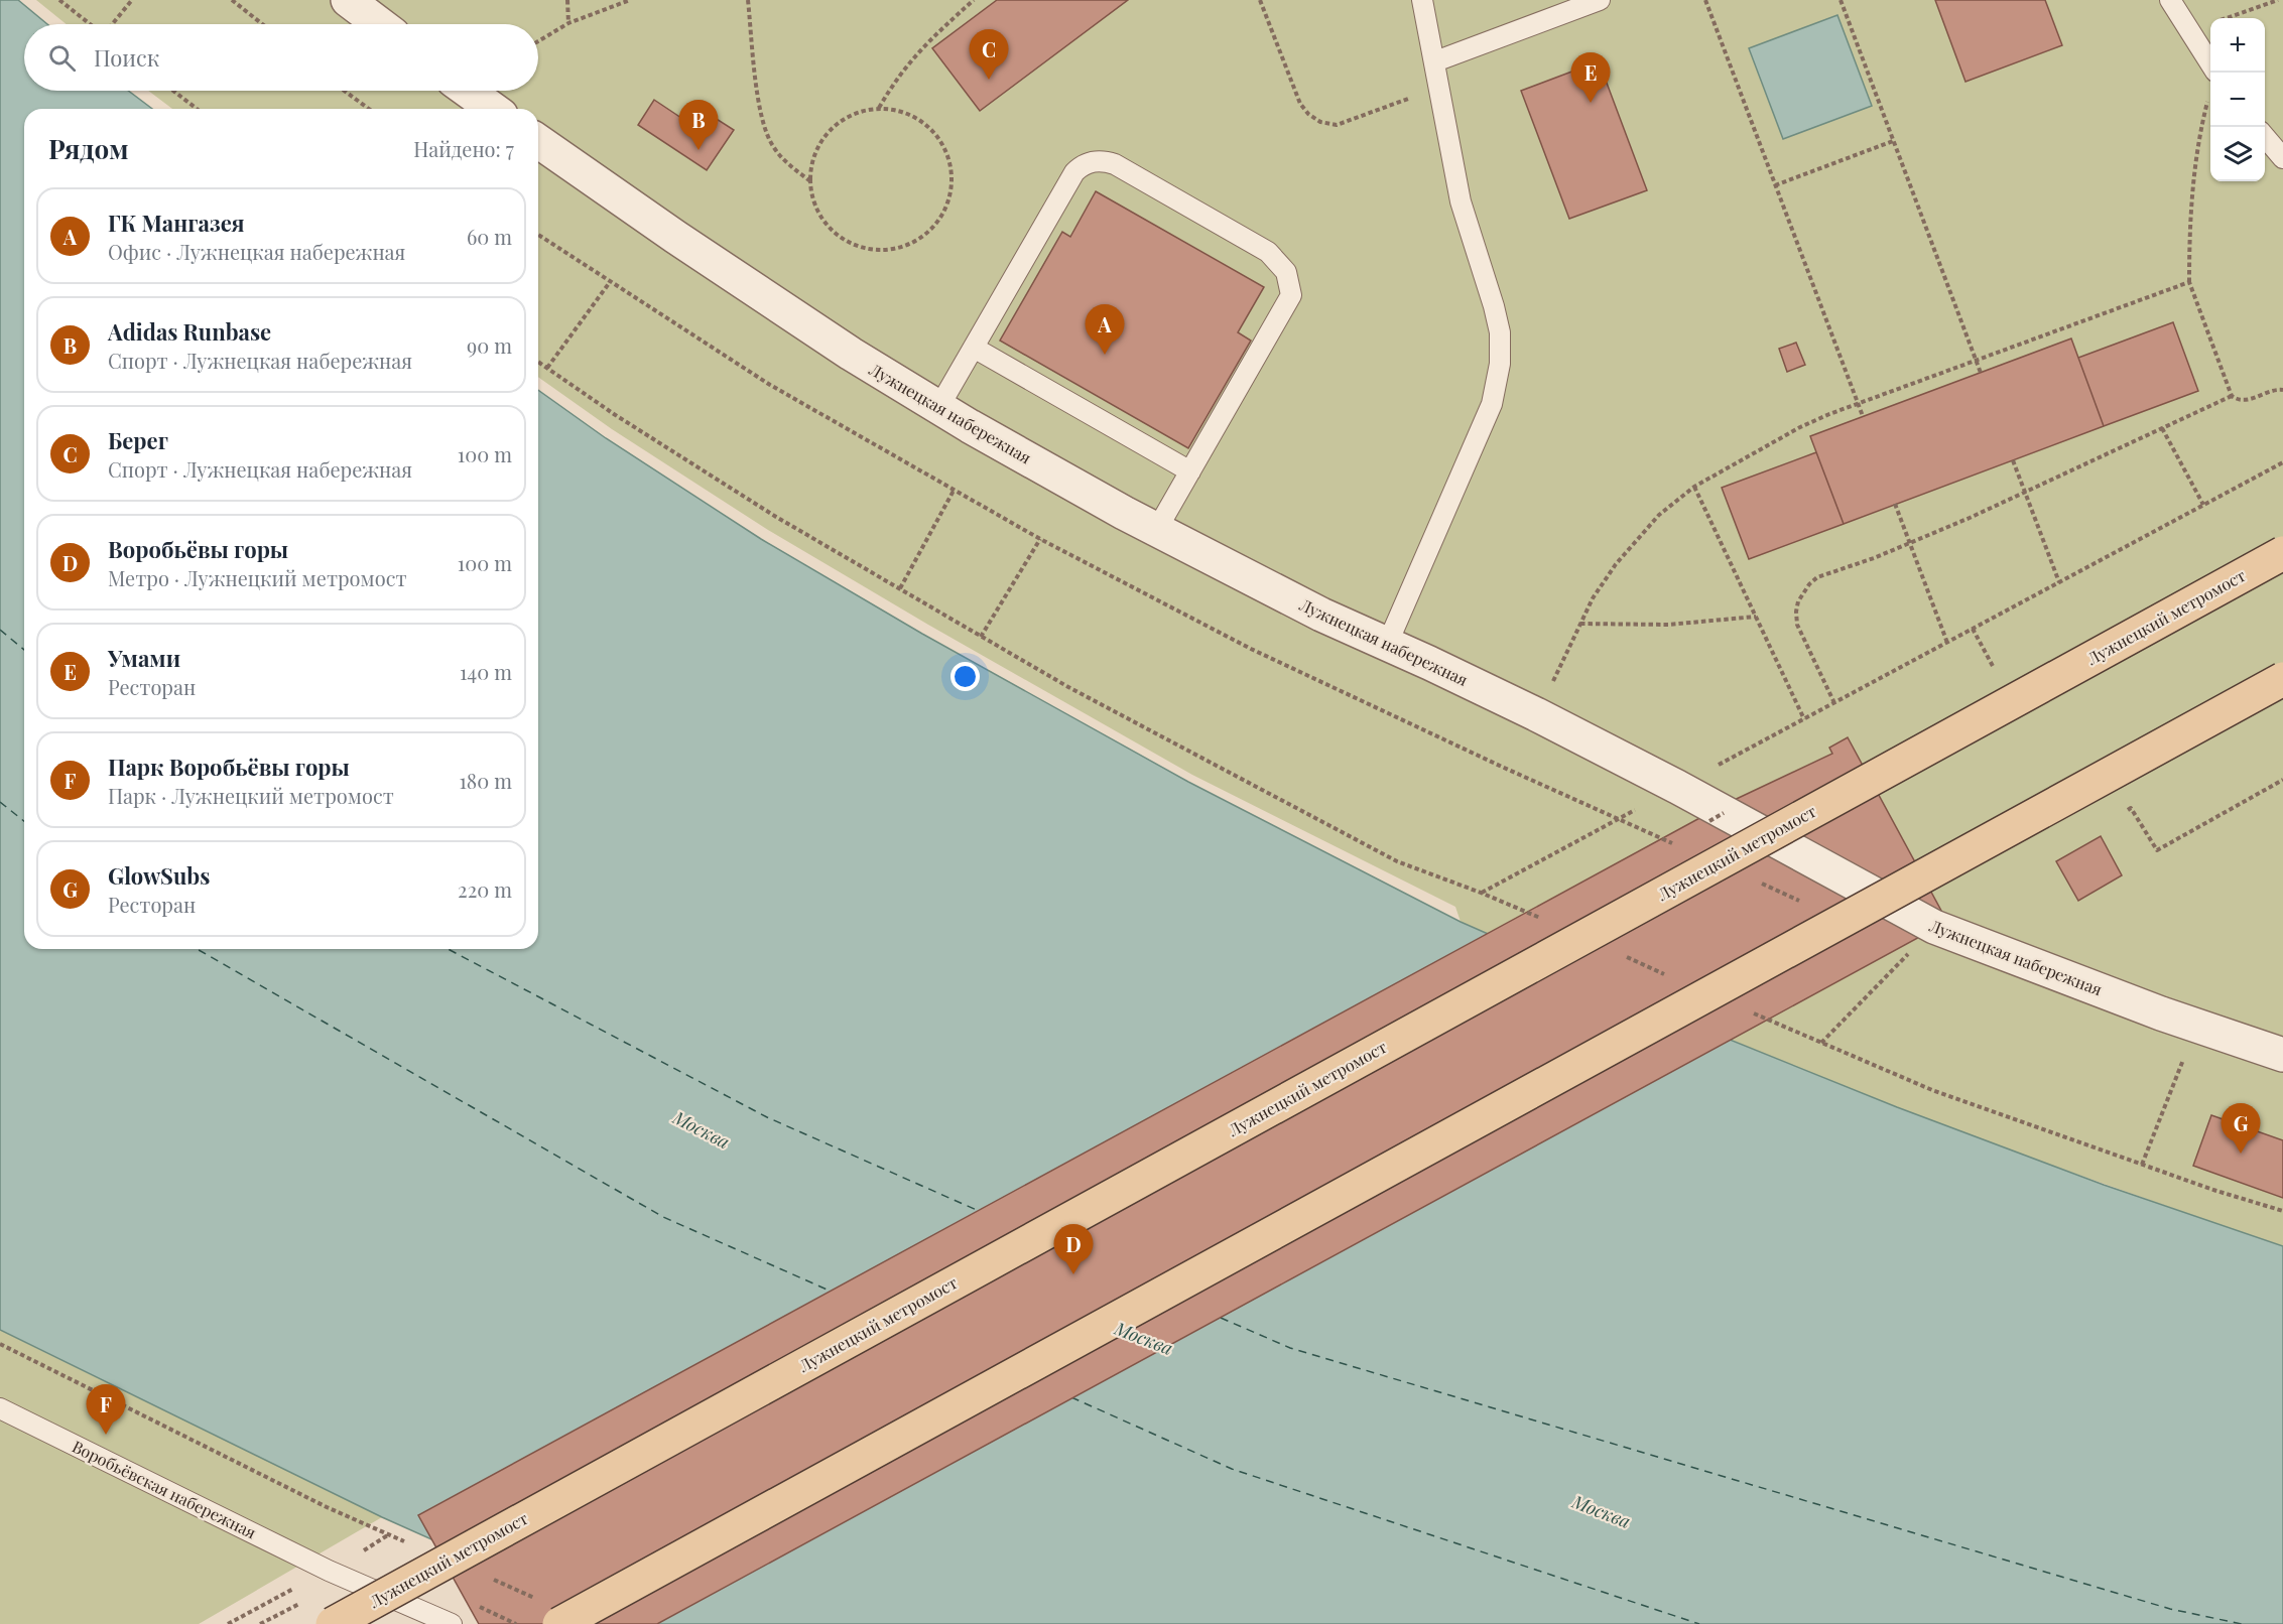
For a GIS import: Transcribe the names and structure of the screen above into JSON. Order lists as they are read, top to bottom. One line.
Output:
{"streets":{"main road":["Лужнецкий метромост"],"street":["Лужнецкая набережная"],"lane":["Воробьёвская набережная"]},"water":["Москва"],"page":{"map_buttons":["+","−"],"search":"Поиск","pins":["C","E","B","A","G","D","F"],"heading":["Рядом","Найдено: 7"],"list":[{"mark":"A","name":"ГК Мангазея","note":"Офис · Лужнецкая набережная","value":"60 m"},{"mark":"B","name":"Adidas Runbase","note":"Спорт · Лужнецкая набережная","value":"90 m"},{"mark":"C","name":"Берег","note":"Спорт · Лужнецкая набережная","value":"100 m"},{"mark":"D","name":"Воробьёвы горы","note":"Метро · Лужнецкий метромост","value":"100 m"},{"mark":"E","name":"Умами","note":"Ресторан","value":"140 m"},{"mark":"F","name":"Парк Воробьёвы горы","note":"Парк · Лужнецкий метромост","value":"180 m"},{"mark":"G","name":"GlowSubs","note":"Ресторан","value":"220 m"}]}}
